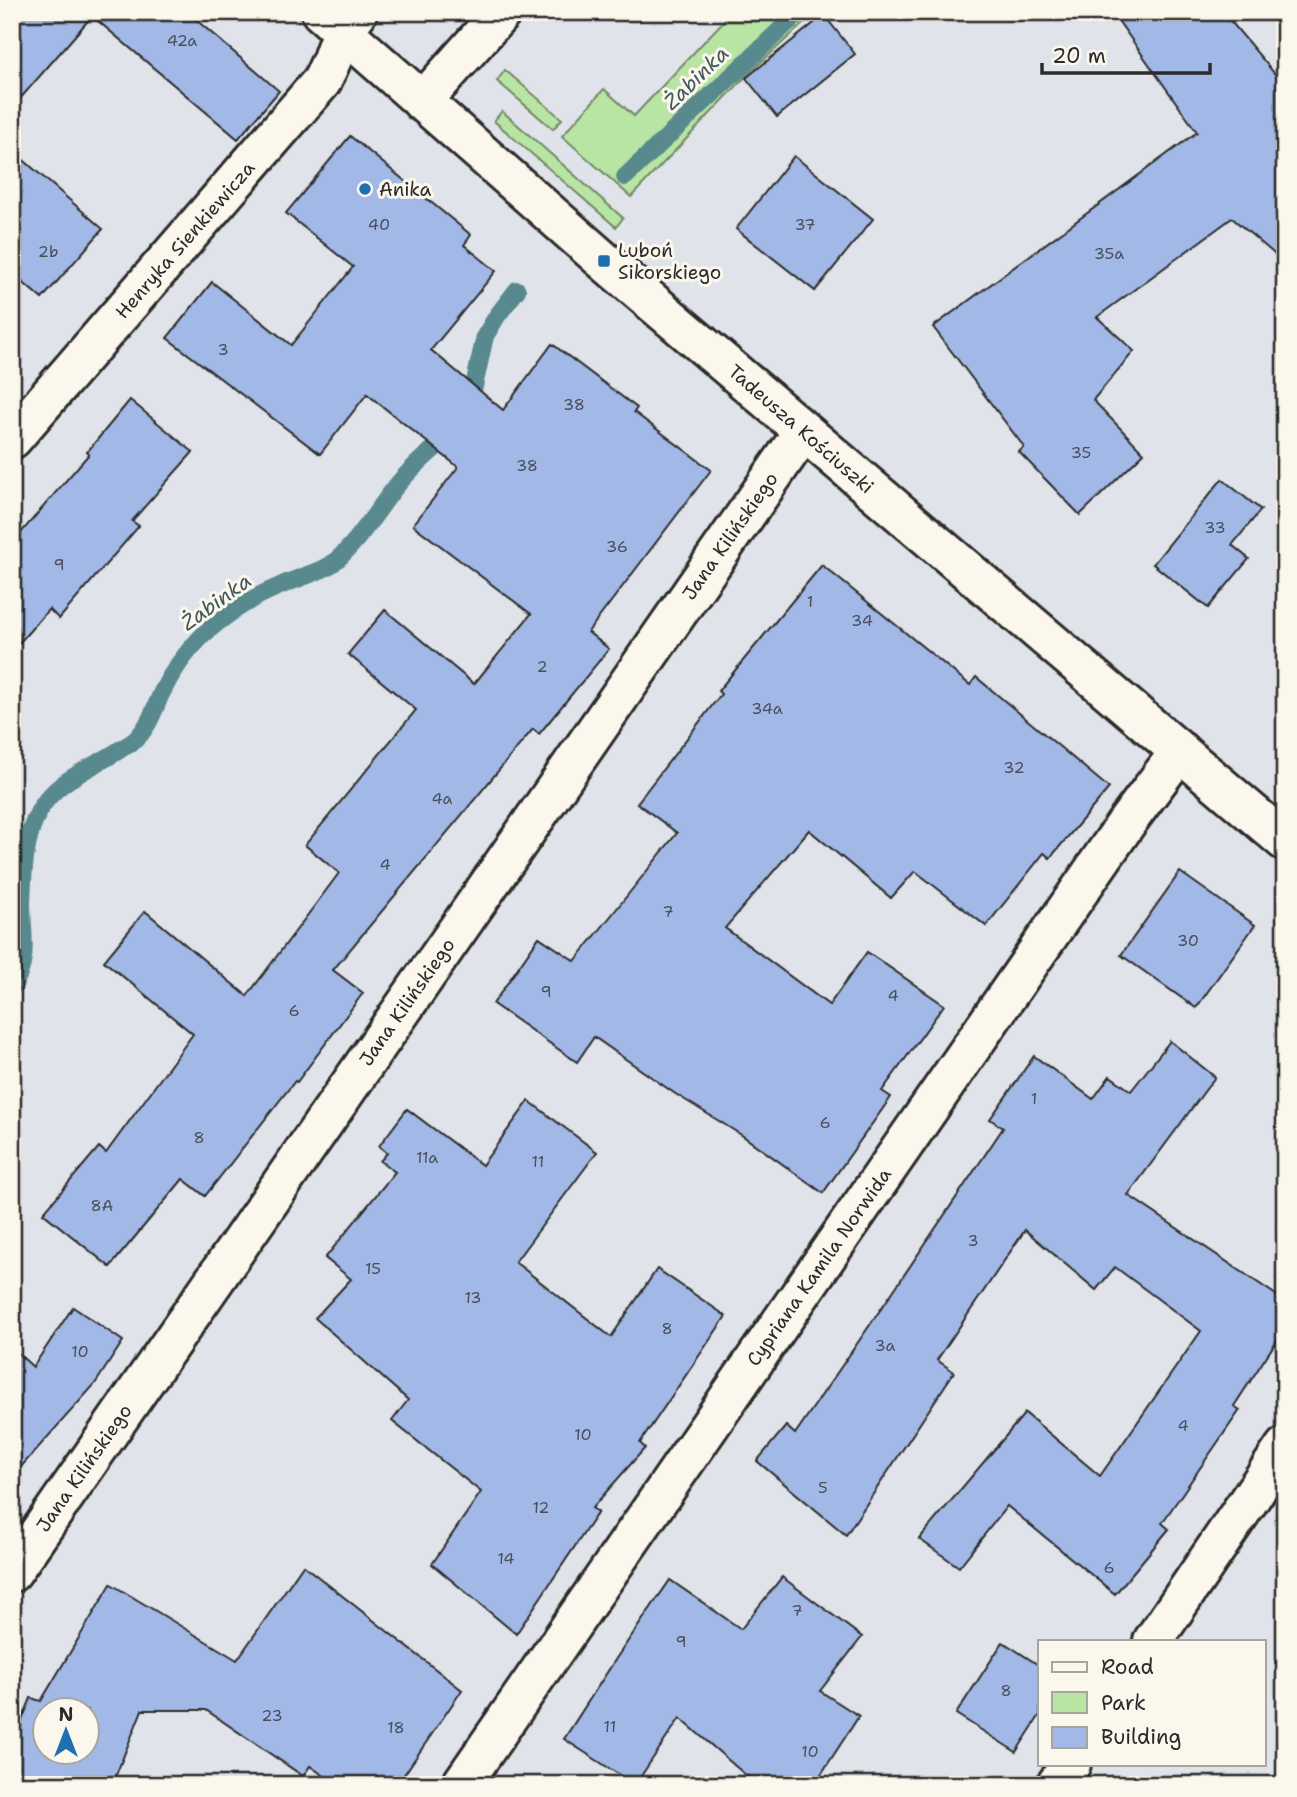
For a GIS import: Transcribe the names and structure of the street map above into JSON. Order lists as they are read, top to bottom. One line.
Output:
{"streets":{"street":["Henryka Sienkiewicza","Tadeusza Kościuszki","Jana Kilińskiego","Cypriana Kamila Norwida"]},"crossings":[["Henryka Sienkiewicza","Tadeusza Kościuszki"],["Tadeusza Kościuszki","Jana Kilińskiego"],["Tadeusza Kościuszki","Cypriana Kamila Norwida"]],"water":["Żabinka"],"places":{"other":["Anika"],"transit":["Luboń Sikorskiego"]},"house_numbers":["42a","40","37","2b","35a","3","38","35","38","33","36","9","1","34","2","34a","32","4a","4","7","30","9","4","6","1","6","8","11a","11","8A","3","15","13","8","3a","10","4","10","5","12","14","6","7","9","8","23","11","18","10"],"legend":["Road","Park","Building"],"scale_bar":"20 m","north":"top"}
